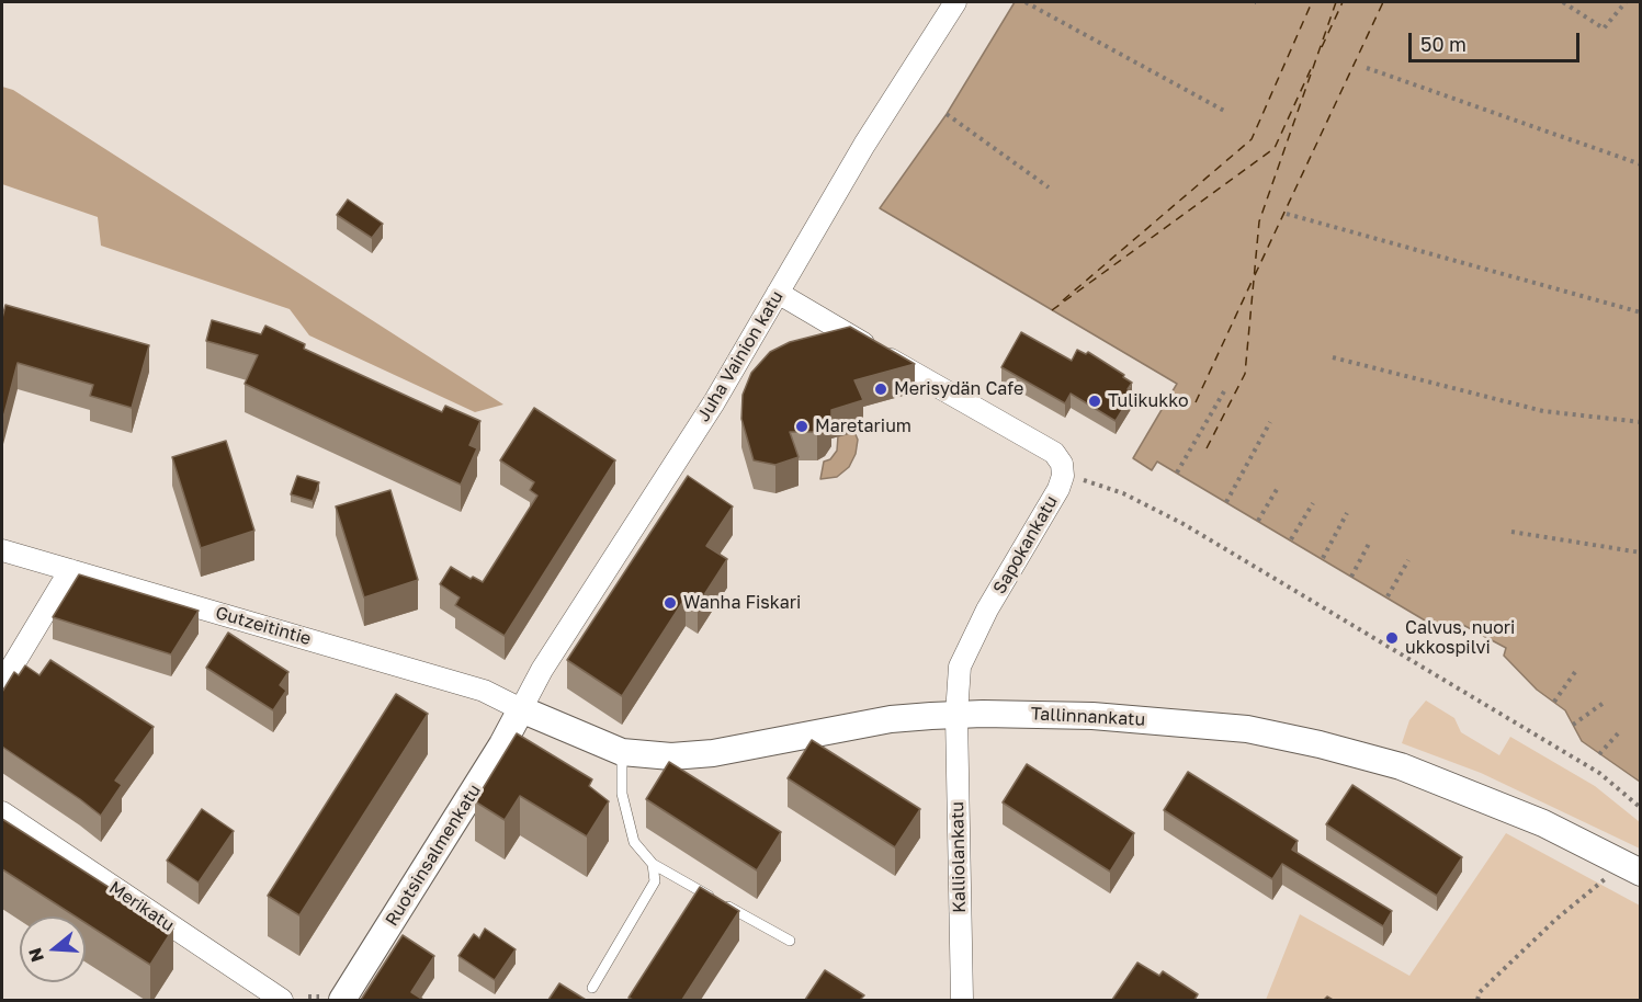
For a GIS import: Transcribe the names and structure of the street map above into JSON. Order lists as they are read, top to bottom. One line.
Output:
{"streets":{"street":["Juha Vainion katu","Sapokankatu","Gutzeitintie","Tallinnankatu","Ruotsinsalmenkatu","Kalliolankatu","Merikatu"]},"crossings":[["Juha Vainion katu","Sapokankatu"],["Juha Vainion katu","Gutzeitintie"],["Juha Vainion katu","Tallinnankatu"],["Juha Vainion katu","Ruotsinsalmenkatu"],["Sapokankatu","Tallinnankatu"],["Sapokankatu","Kalliolankatu"],["Gutzeitintie","Tallinnankatu"],["Gutzeitintie","Ruotsinsalmenkatu"],["Tallinnankatu","Ruotsinsalmenkatu"],["Tallinnankatu","Kalliolankatu"]],"places":["Merisydän Cafe","Tulikukko","Maretarium","Wanha Fiskari","Calvus, nuori ukkospilvi"],"scale_bar":"50 m","north":"left"}
